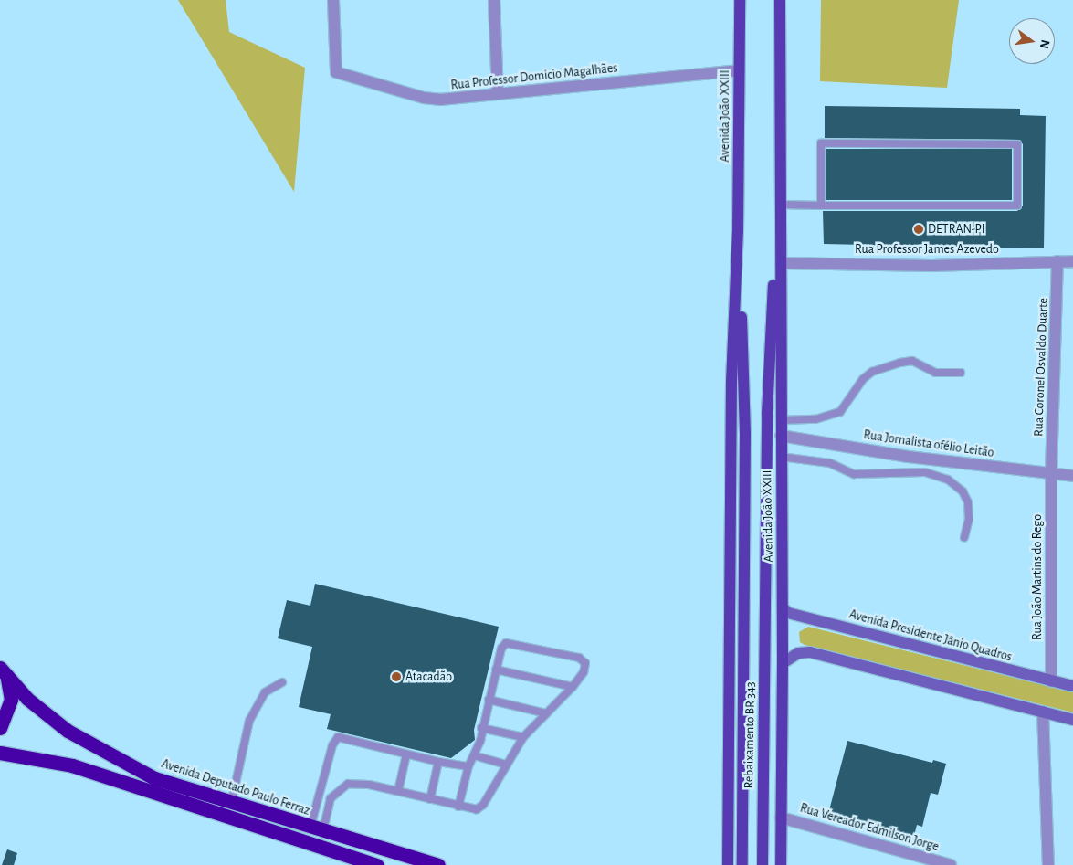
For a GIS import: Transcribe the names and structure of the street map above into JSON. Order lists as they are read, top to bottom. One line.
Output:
{"streets":{"highway":["Avenida Deputado Paulo Ferraz"],"main road":["Avenida João XXIII","Rebaixamento BR 343"],"street":["Rua Professor Domicio Magalhães","Rua Professor James Azevedo","Rua Coronel Osvaldo Duarte","Rua Jornalista ofélio Leitão","Rua João Martins do Rego","Avenida Presidente Jânio Quadros","Rua Vereador Edmilson Jorge"]},"crossings":[["Rua Professor Domicio Magalhães","Avenida João XXIII"],["Avenida João XXIII","Rua Professor James Azevedo"],["Avenida João XXIII","Rua Jornalista ofélio Leitão"],["Avenida João XXIII","Avenida Presidente Jânio Quadros"],["Avenida João XXIII","Rebaixamento BR 343"],["Avenida João XXIII","Rua Vereador Edmilson Jorge"],["Rua Professor James Azevedo","Rua Coronel Osvaldo Duarte"],["Rua Coronel Osvaldo Duarte","Rua Jornalista ofélio Leitão"],["Rua Coronel Osvaldo Duarte","Rua João Martins do Rego"],["Rua Jornalista ofélio Leitão","Rua João Martins do Rego"],["Rua João Martins do Rego","Avenida Presidente Jânio Quadros"]],"places":["DETRAN-PI","Atacadão"],"north":"right"}
